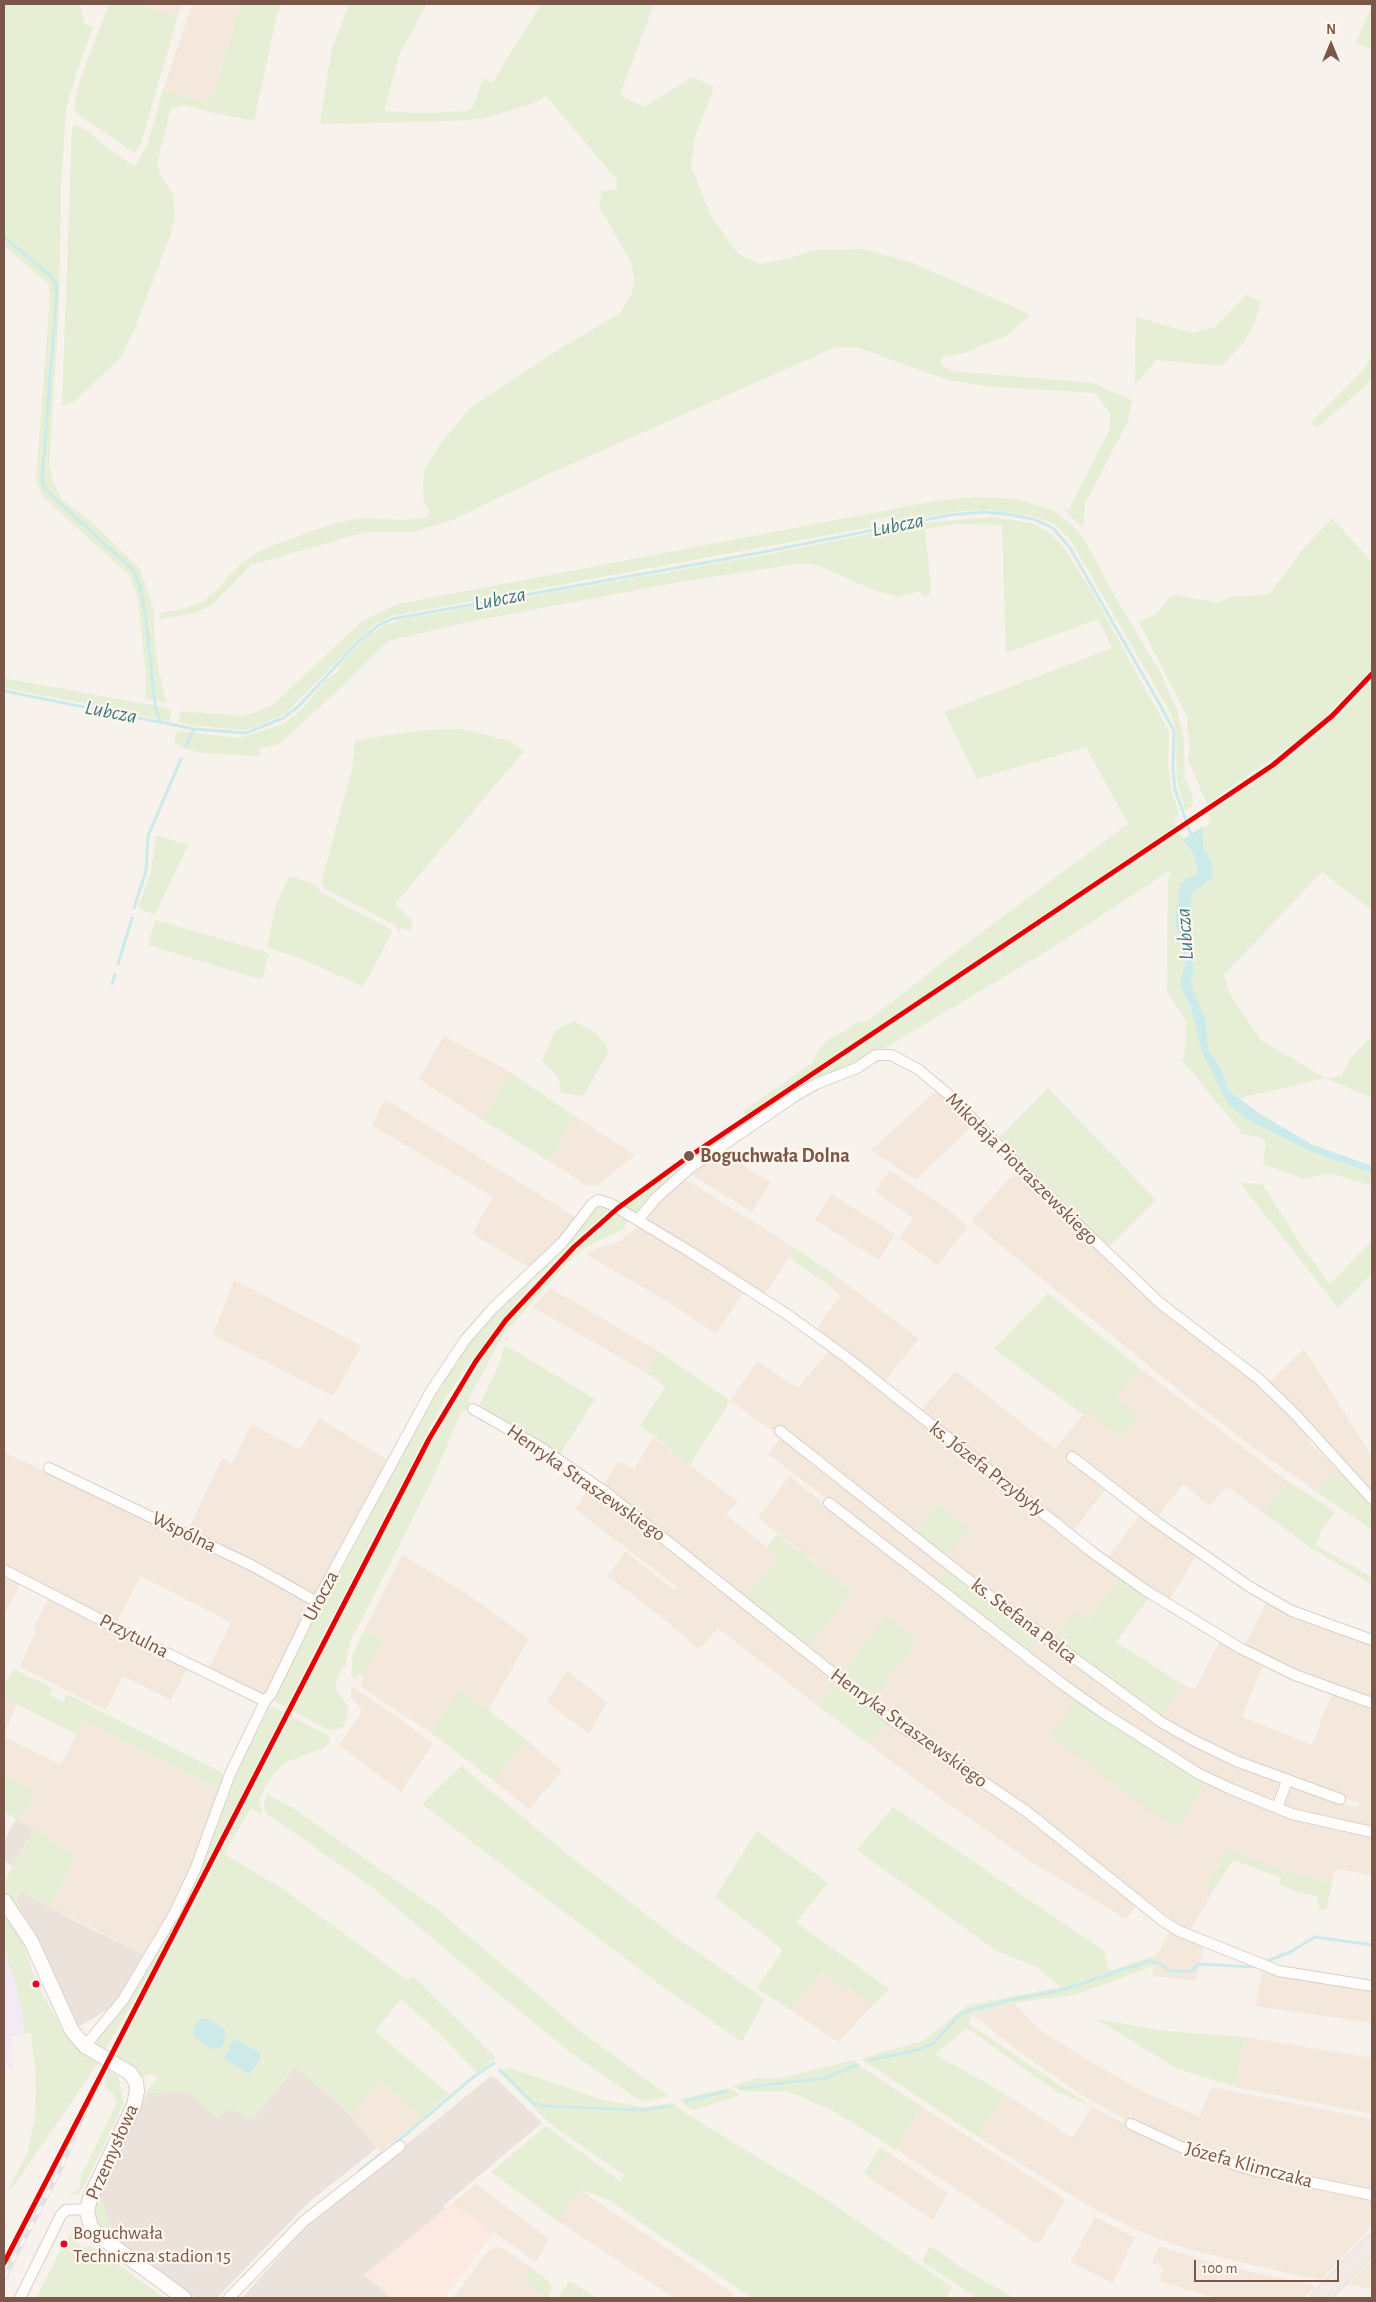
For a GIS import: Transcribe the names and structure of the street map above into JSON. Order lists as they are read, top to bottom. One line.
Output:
{"streets":{"street":["Mikołaja Piotraszewskiego","ks. Józefa Przybyły","Henryka Straszewskiego","Wspólna","Urocza","ks. Stefana Pelca","Przytulna","Przemysłowa","Józefa Klimczaka"]},"crossings":[["Mikołaja Piotraszewskiego","ks. Józefa Przybyły"],["ks. Józefa Przybyły","Urocza"],["Wspólna","Urocza"],["Urocza","Przytulna"],["Urocza","Przemysłowa"]],"water":["Lubcza"],"places":["Boguchwała Dolna","Boguchwała Techniczna stadion 15"],"scale_bar":"100 m","north":"top"}
